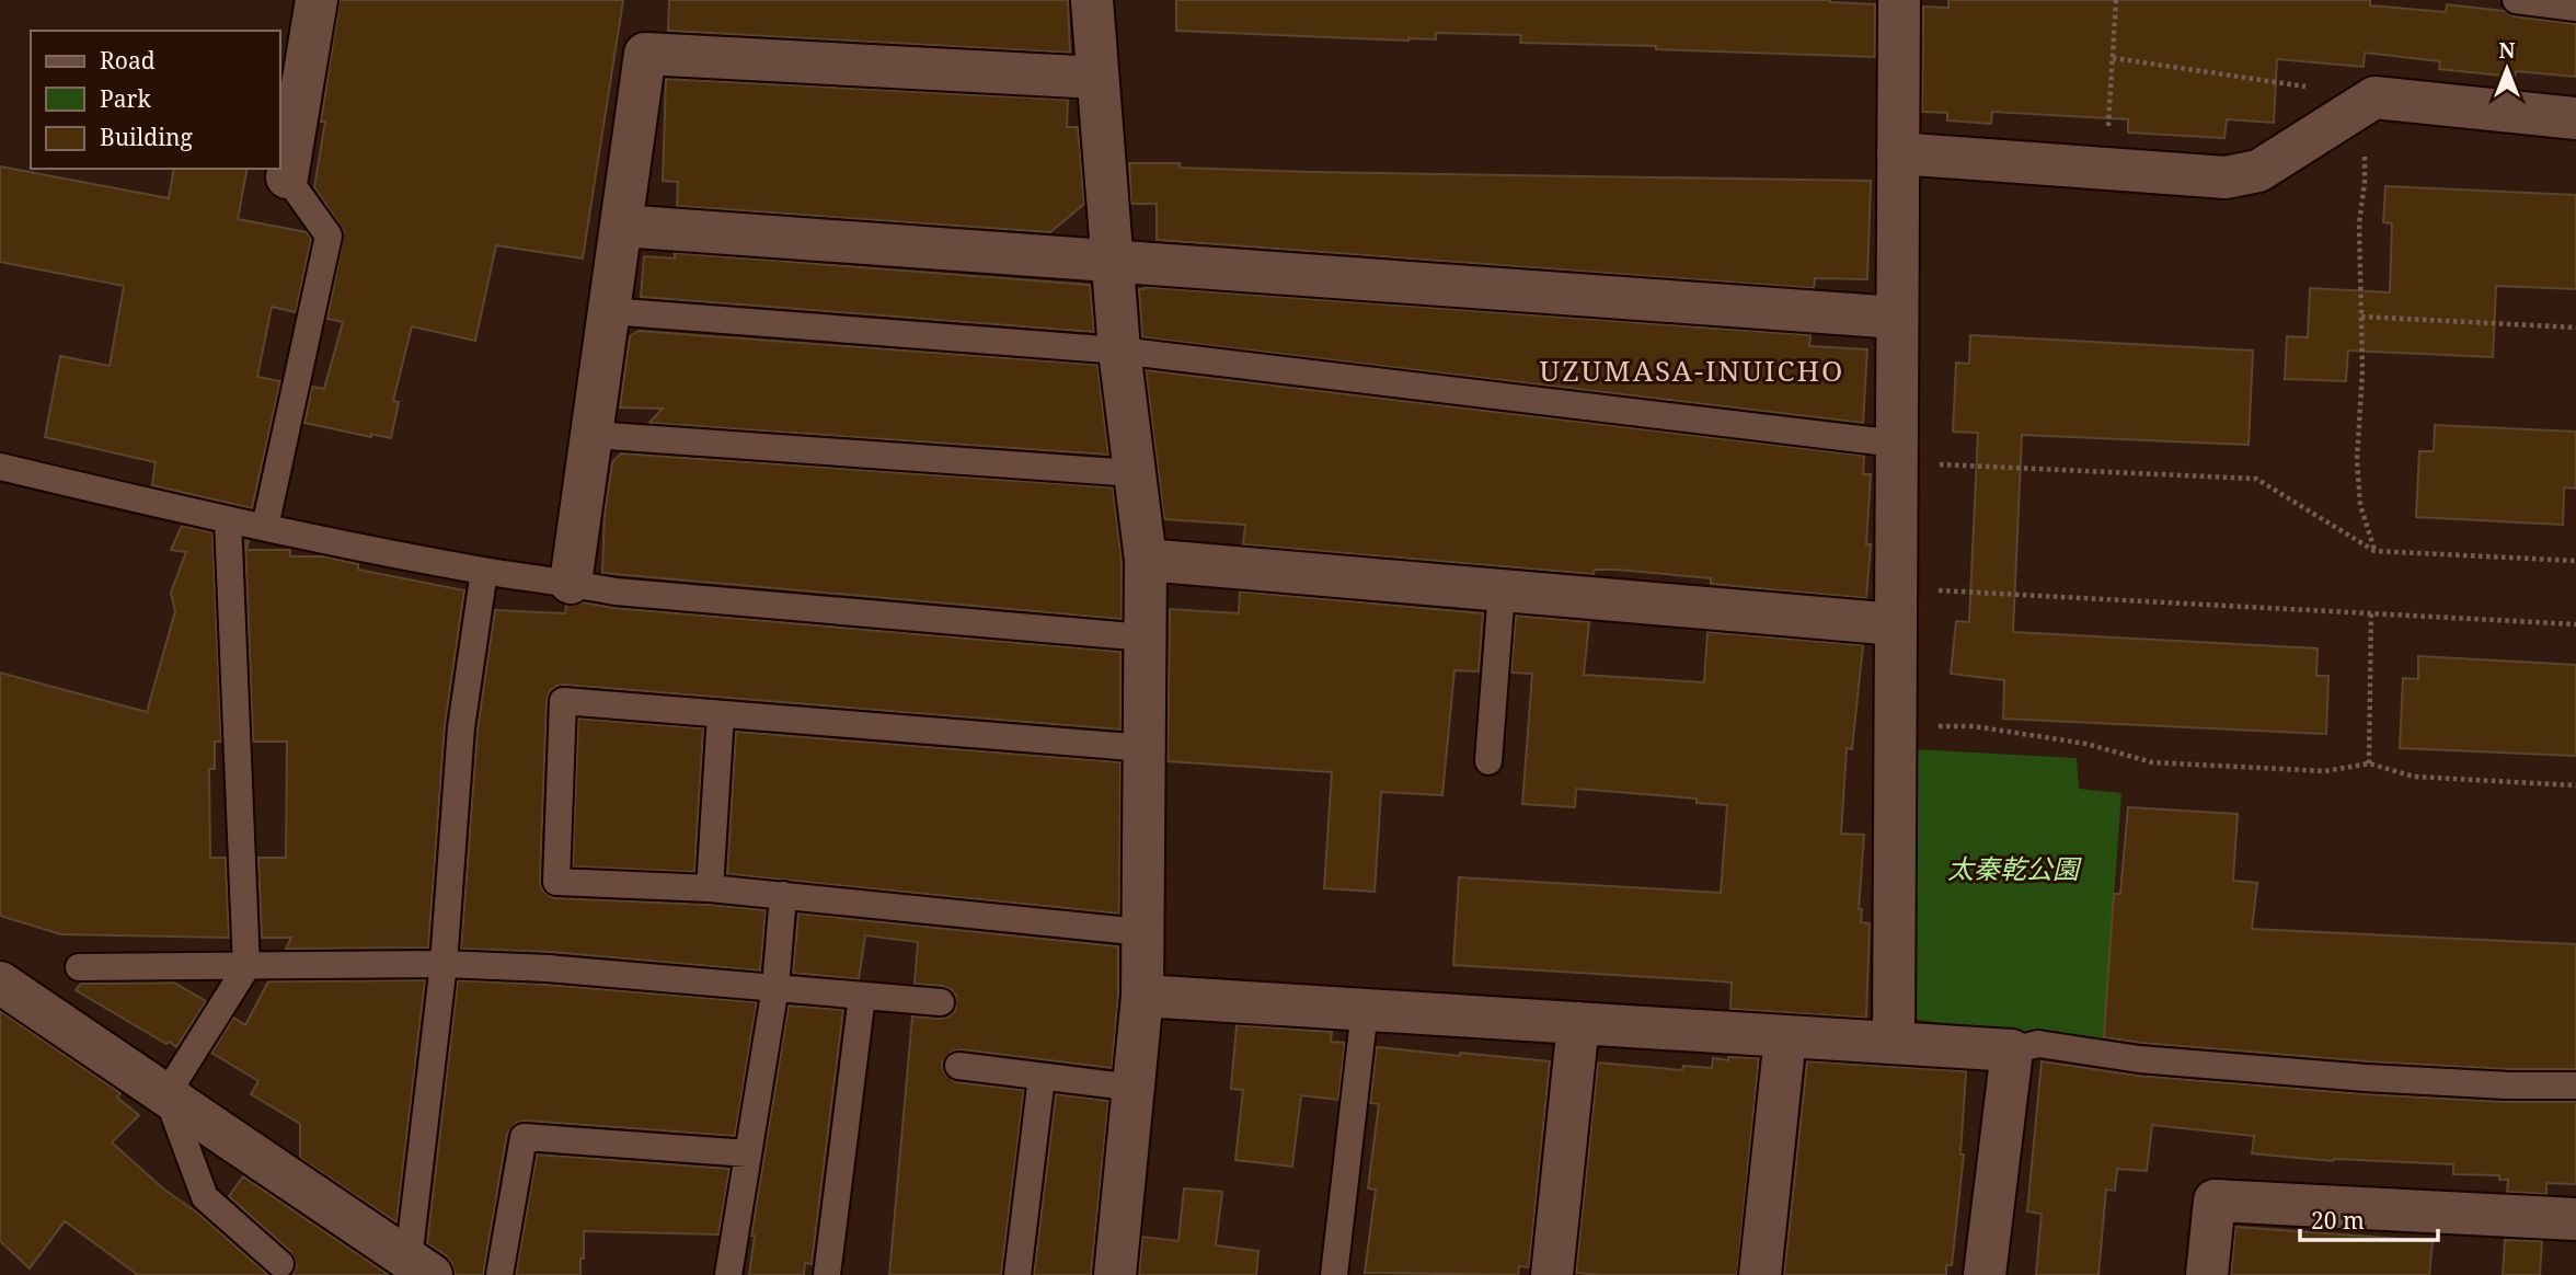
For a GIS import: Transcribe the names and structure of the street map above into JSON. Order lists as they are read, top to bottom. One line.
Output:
{"districts":["UZUMASA-INUICHO"],"parks":["太秦乾公園"],"legend":["Road","Park","Building"],"scale_bar":"20 m","north":"top"}
